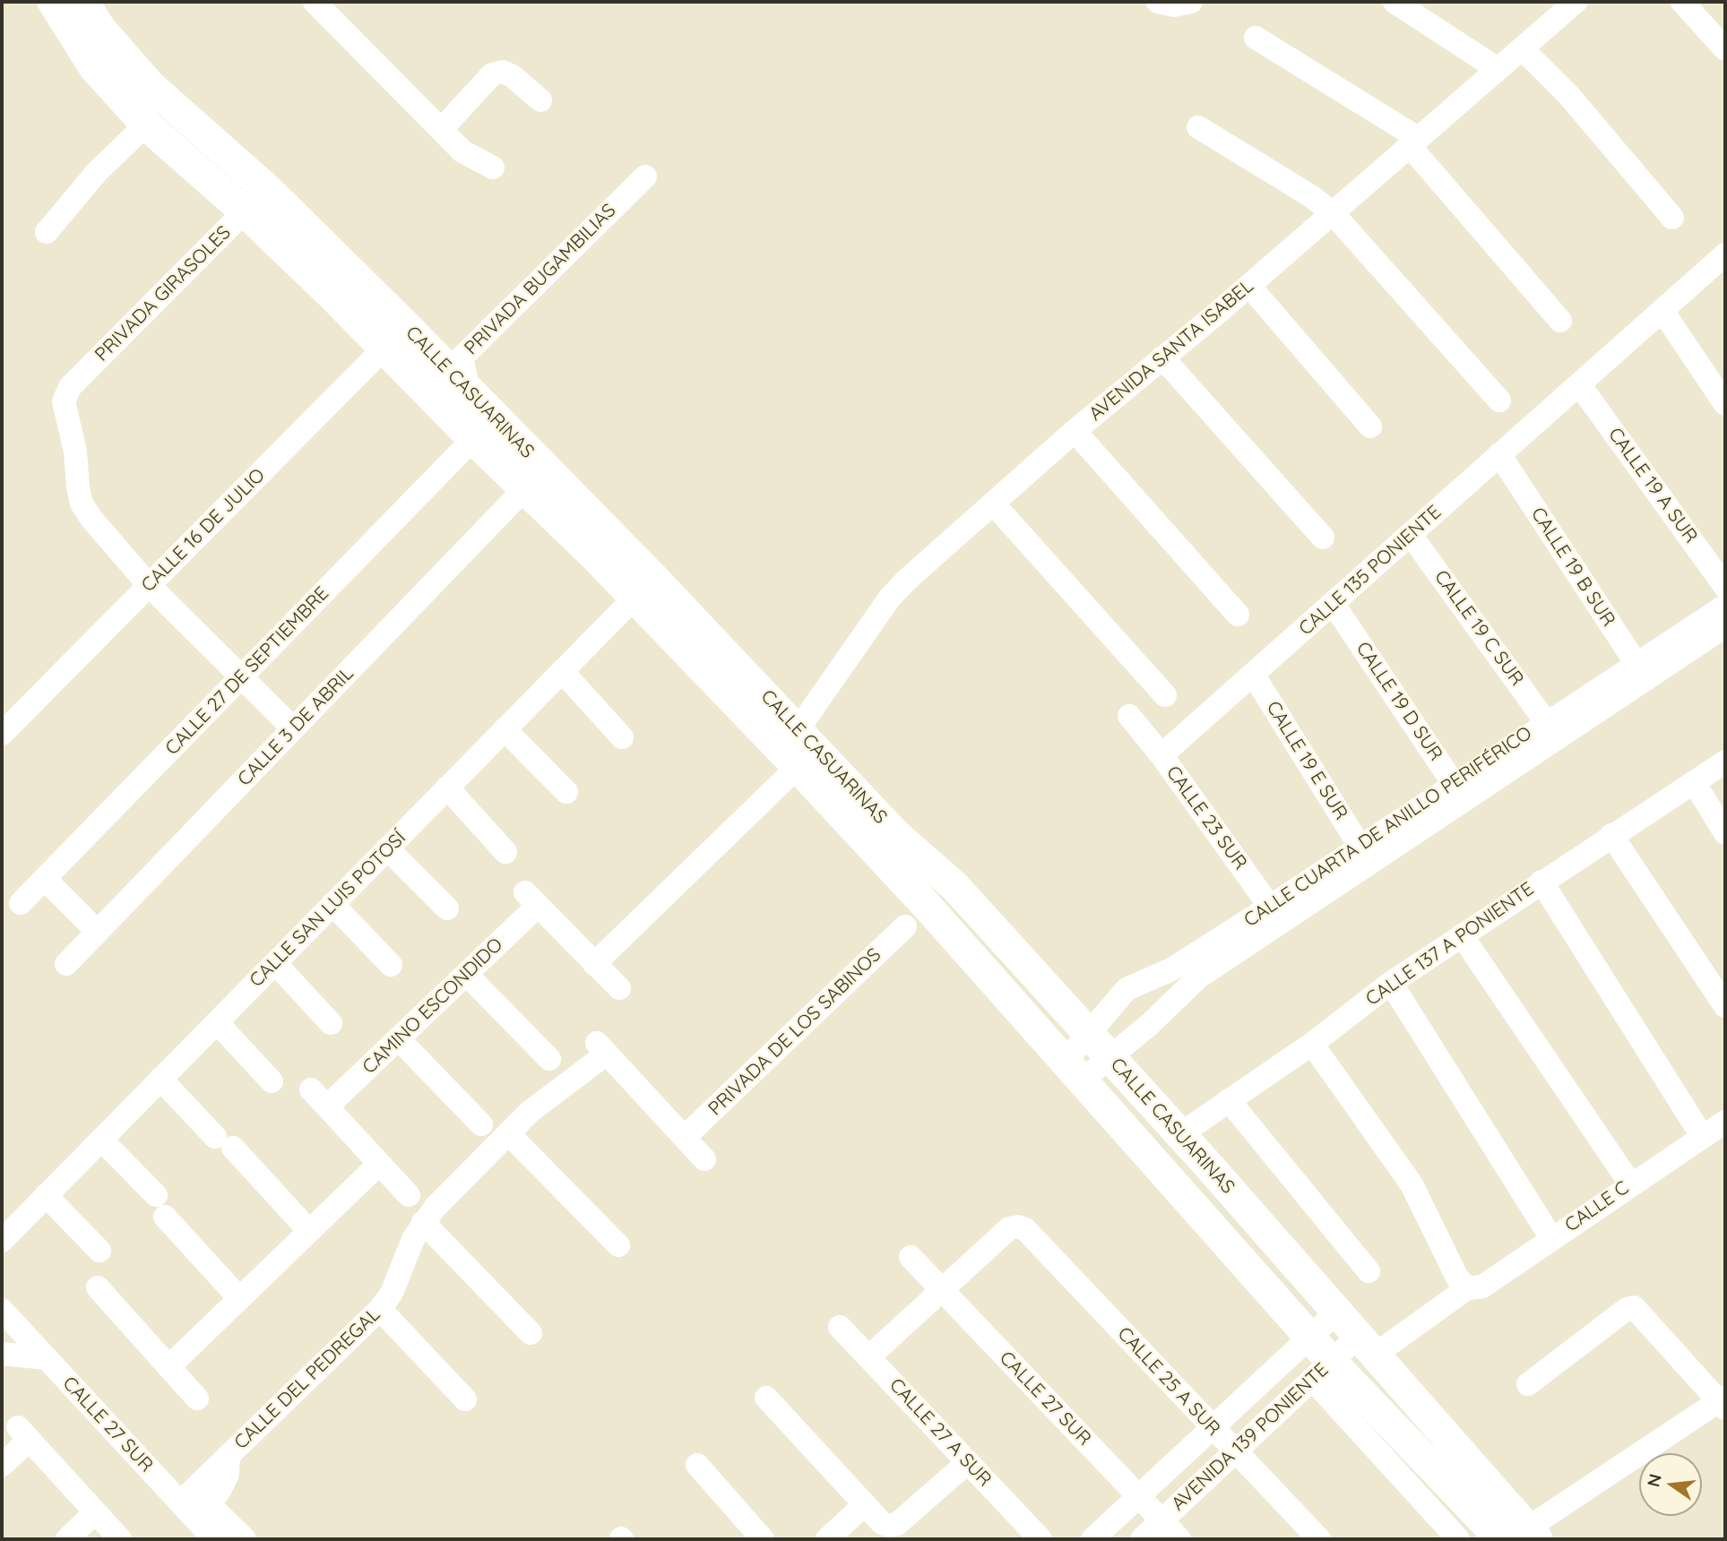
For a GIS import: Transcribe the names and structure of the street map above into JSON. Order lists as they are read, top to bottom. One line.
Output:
{"streets":{"main road":["CALLE CASUARINAS"],"street":["PRIVADA BUGAMBILIAS","PRIVADA GIRASOLES","AVENIDA SANTA ISABEL","CALLE 19 A SUR","CALLE 16 DE JULIO","CALLE 19 B SUR","CALLE 135 PONIENTE","CALLE 19 C SUR","CALLE 27 DE SEPTIEMBRE","CALLE 19 D SUR","CALLE 3 DE ABRIL","CALLE 19 E SUR","CALLE 23 SUR","CALLE CUARTA DE ANILLO PERIFÉRICO","CALLE SAN LUIS POTOSÍ","CALLE 137 A PONIENTE","CAMINO ESCONDIDO","PRIVADA DE LOS SABINOS","CALLE C","CALLE DEL PEDREGAL","CALLE 25 A SUR","CALLE 27 SUR","CALLE 27 A SUR","AVENIDA 139 PONIENTE"]},"crossings":[["PRIVADA BUGAMBILIAS","CALLE CASUARINAS"],["PRIVADA GIRASOLES","CALLE CASUARINAS"],["PRIVADA GIRASOLES","CALLE 16 DE JULIO"],["AVENIDA SANTA ISABEL","CALLE CASUARINAS"],["CALLE CASUARINAS","CALLE 16 DE JULIO"],["CALLE CASUARINAS","CALLE 27 DE SEPTIEMBRE"],["CALLE CASUARINAS","CALLE 3 DE ABRIL"],["CALLE CASUARINAS","CALLE CUARTA DE ANILLO PERIFÉRICO"],["CALLE CASUARINAS","CALLE SAN LUIS POTOSÍ"],["CALLE CASUARINAS","CALLE 137 A PONIENTE"],["CALLE CASUARINAS","CALLE C"],["CALLE CASUARINAS","AVENIDA 139 PONIENTE"],["CALLE 19 A SUR","CALLE 135 PONIENTE"],["CALLE 19 B SUR","CALLE 135 PONIENTE"],["CALLE 19 B SUR","CALLE CUARTA DE ANILLO PERIFÉRICO"],["CALLE 135 PONIENTE","CALLE 19 C SUR"],["CALLE 135 PONIENTE","CALLE 19 D SUR"],["CALLE 135 PONIENTE","CALLE 19 E SUR"],["CALLE 135 PONIENTE","CALLE 23 SUR"],["CALLE 19 C SUR","CALLE CUARTA DE ANILLO PERIFÉRICO"],["CALLE 19 D SUR","CALLE CUARTA DE ANILLO PERIFÉRICO"],["CALLE 19 E SUR","CALLE CUARTA DE ANILLO PERIFÉRICO"],["CALLE 23 SUR","CALLE CUARTA DE ANILLO PERIFÉRICO"],["PRIVADA DE LOS SABINOS","CALLE DEL PEDREGAL"],["CALLE C","AVENIDA 139 PONIENTE"],["CALLE DEL PEDREGAL","CALLE 27 SUR"],["CALLE 25 A SUR","CALLE 27 SUR"],["CALLE 25 A SUR","AVENIDA 139 PONIENTE"],["CALLE 27 SUR","AVENIDA 139 PONIENTE"]],"north":"left"}
